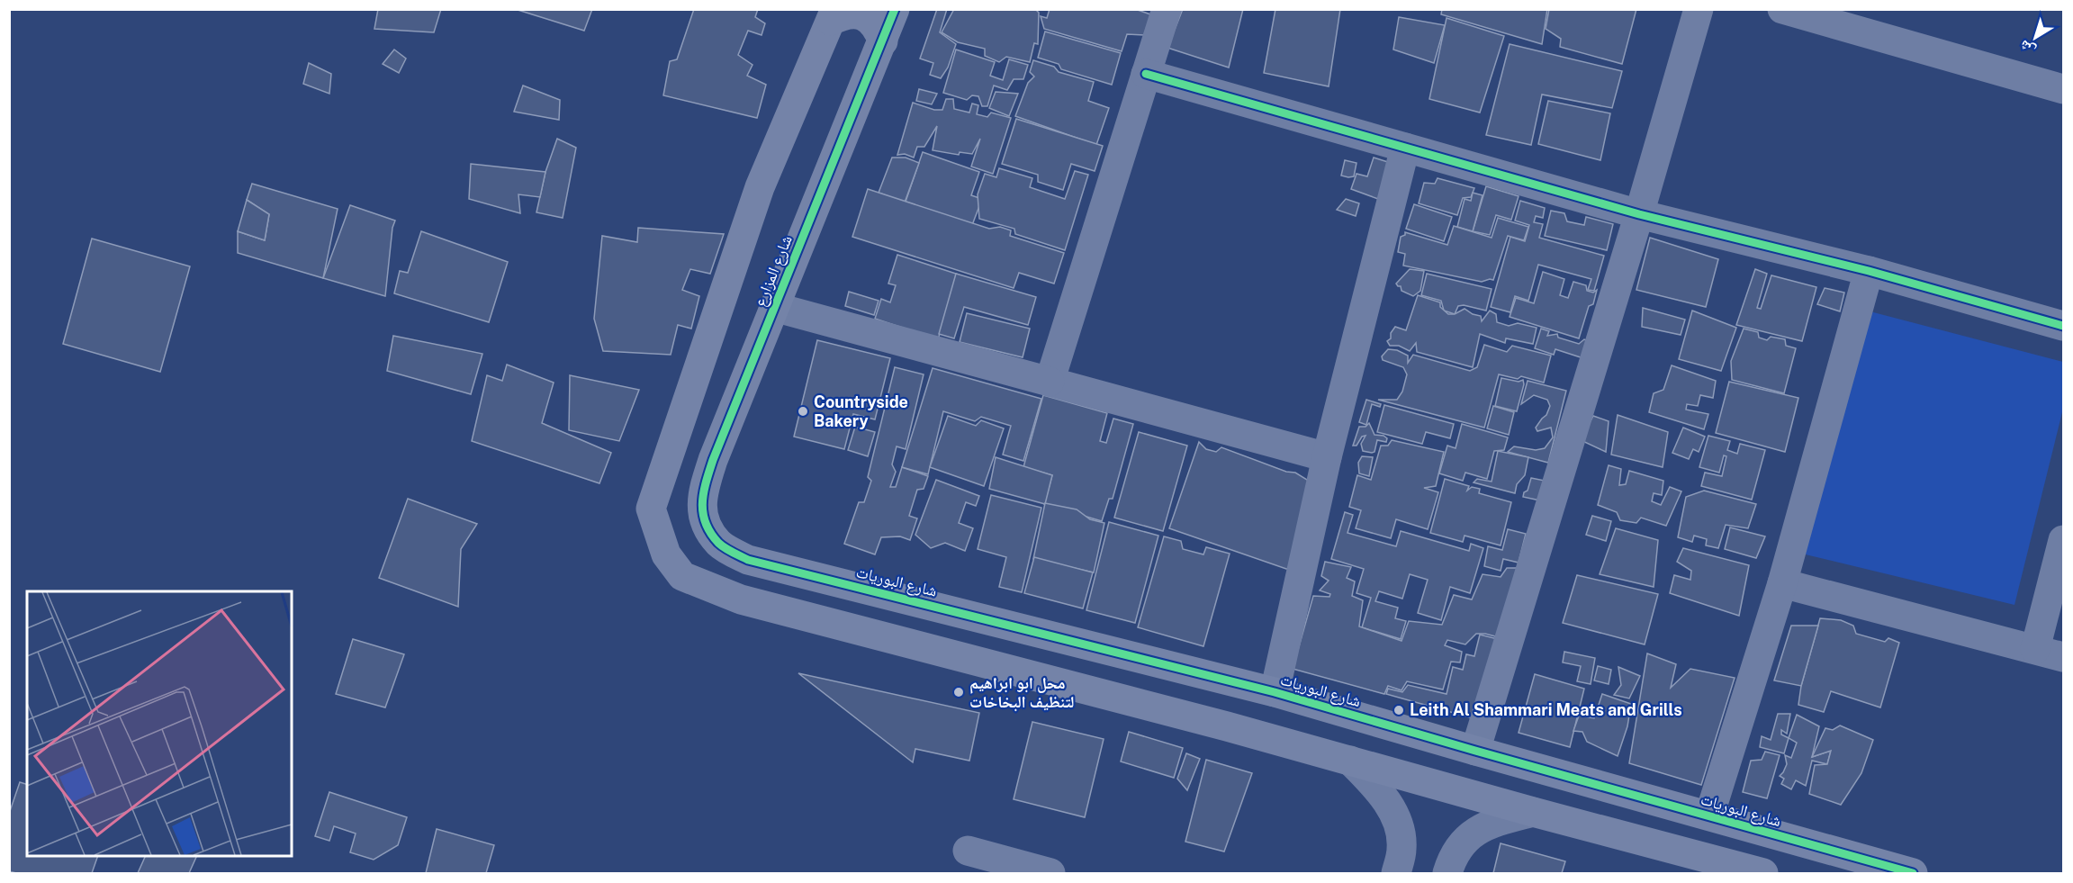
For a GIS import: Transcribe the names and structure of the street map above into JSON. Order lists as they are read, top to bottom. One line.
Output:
{"streets":{"street":["شارع المزارع","شارع البوريات"]},"crossings":[["شارع المزارع","شارع البوريات"]],"places":["Countryside Bakery","محل ابو ابراهيم لتنظيف البخاخات","Leith Al Shammari Meats and Grills"],"north":"bottom left"}
